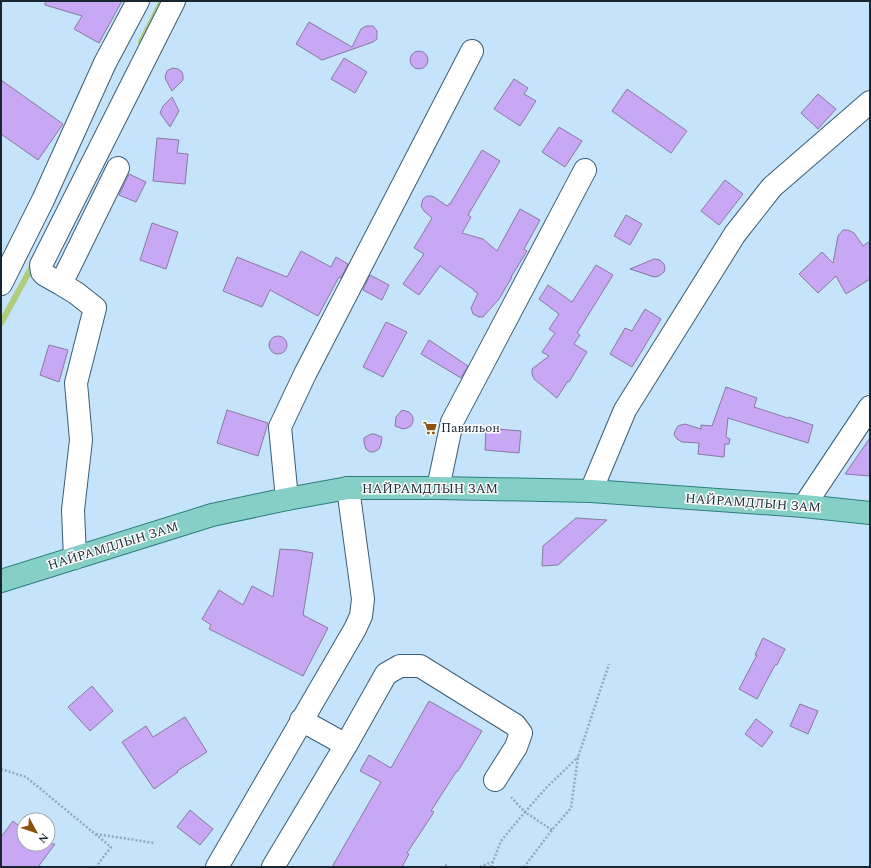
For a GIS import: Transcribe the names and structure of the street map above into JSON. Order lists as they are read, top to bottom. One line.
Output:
{"streets":{"main road":["НАЙРАМДЛЫН ЗАМ"]},"places":{"supermarket":["Павильон"]},"north":"bottom right"}
